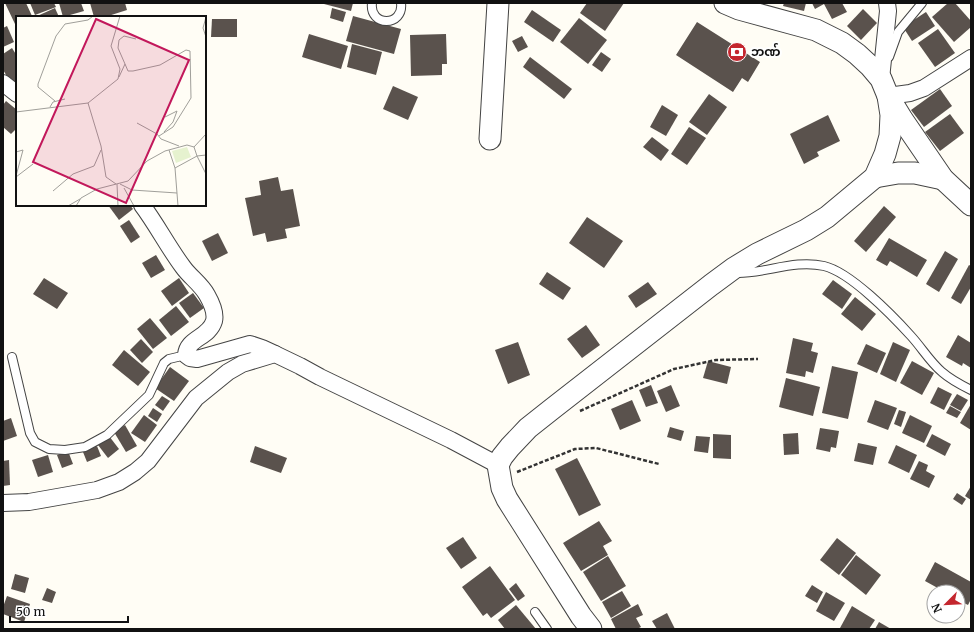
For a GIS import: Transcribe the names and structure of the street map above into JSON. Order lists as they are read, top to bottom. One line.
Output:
{"places":{"bank":["ဘဏ်"]},"scale_bar":"50 m","north":"bottom left"}
